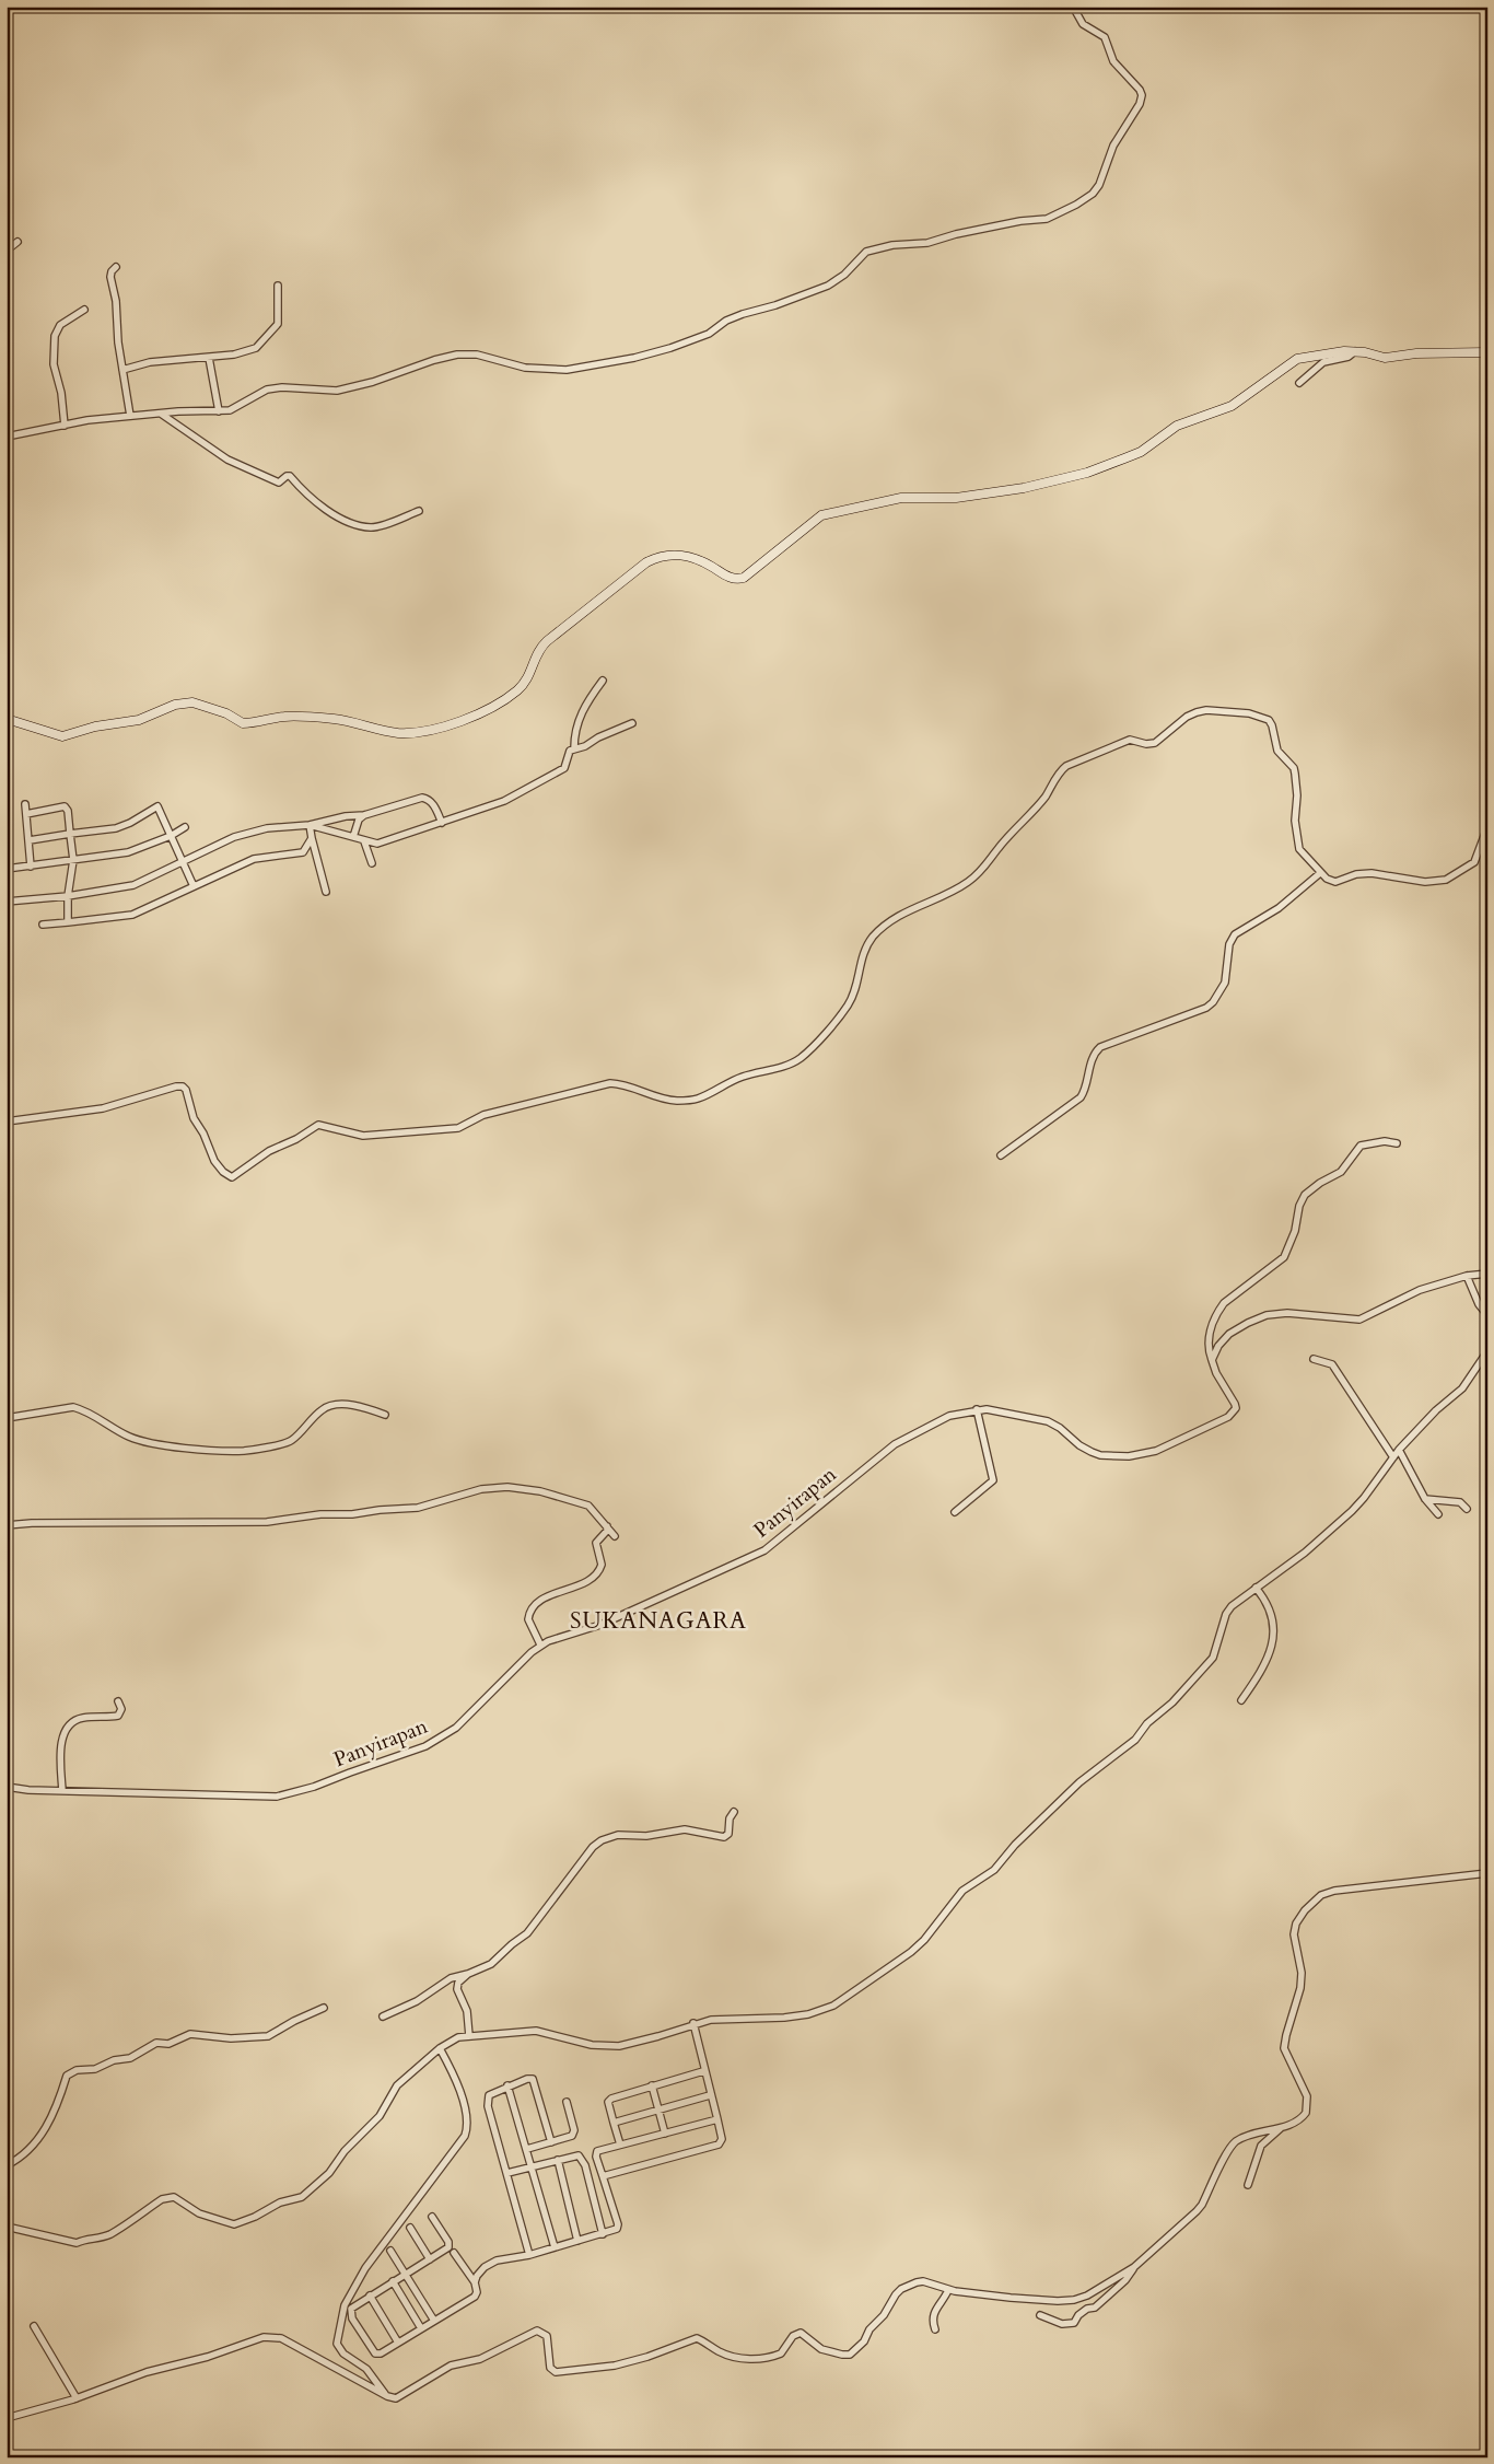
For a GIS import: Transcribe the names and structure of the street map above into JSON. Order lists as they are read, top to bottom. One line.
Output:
{"streets":{"street":["Panyirapan"]},"districts":["SUKANAGARA"]}
